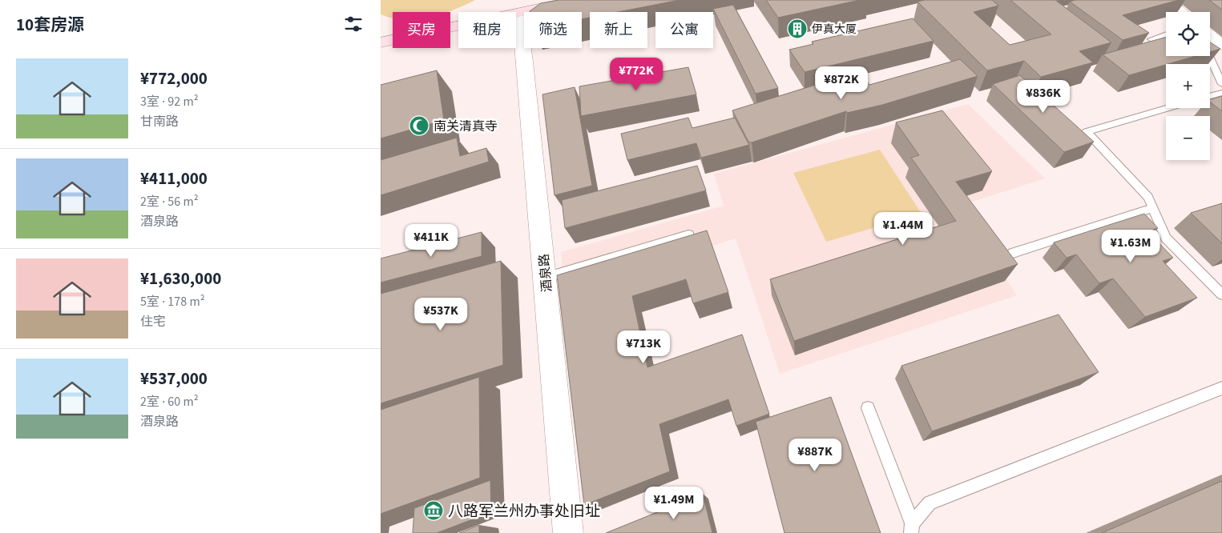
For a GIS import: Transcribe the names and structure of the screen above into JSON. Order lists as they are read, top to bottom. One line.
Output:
{"streets":{"street":["酒泉路"]},"places":{"building":["伊真大厦"],"mosque":["南关清真寺"],"museum":["八路军兰州办事处旧址"]},"page":{"heading":"10套房源","map_buttons":["+","−"],"chip":["买房","租房","筛选","新上","公寓"],"list":[{"name":"¥772,000","note":"3室 · 92 m² · 甘南路"},{"name":"¥411,000","note":"2室 · 56 m² · 酒泉路"},{"name":"¥1,630,000","note":"5室 · 178 m² · 住宅"},{"name":"¥537,000","note":"2室 · 60 m² · 酒泉路"}],"price":["¥772K","¥872K","¥836K","¥1.44M","¥411K","¥1.63M","¥537K","¥713K","¥887K","¥1.49M"]}}
